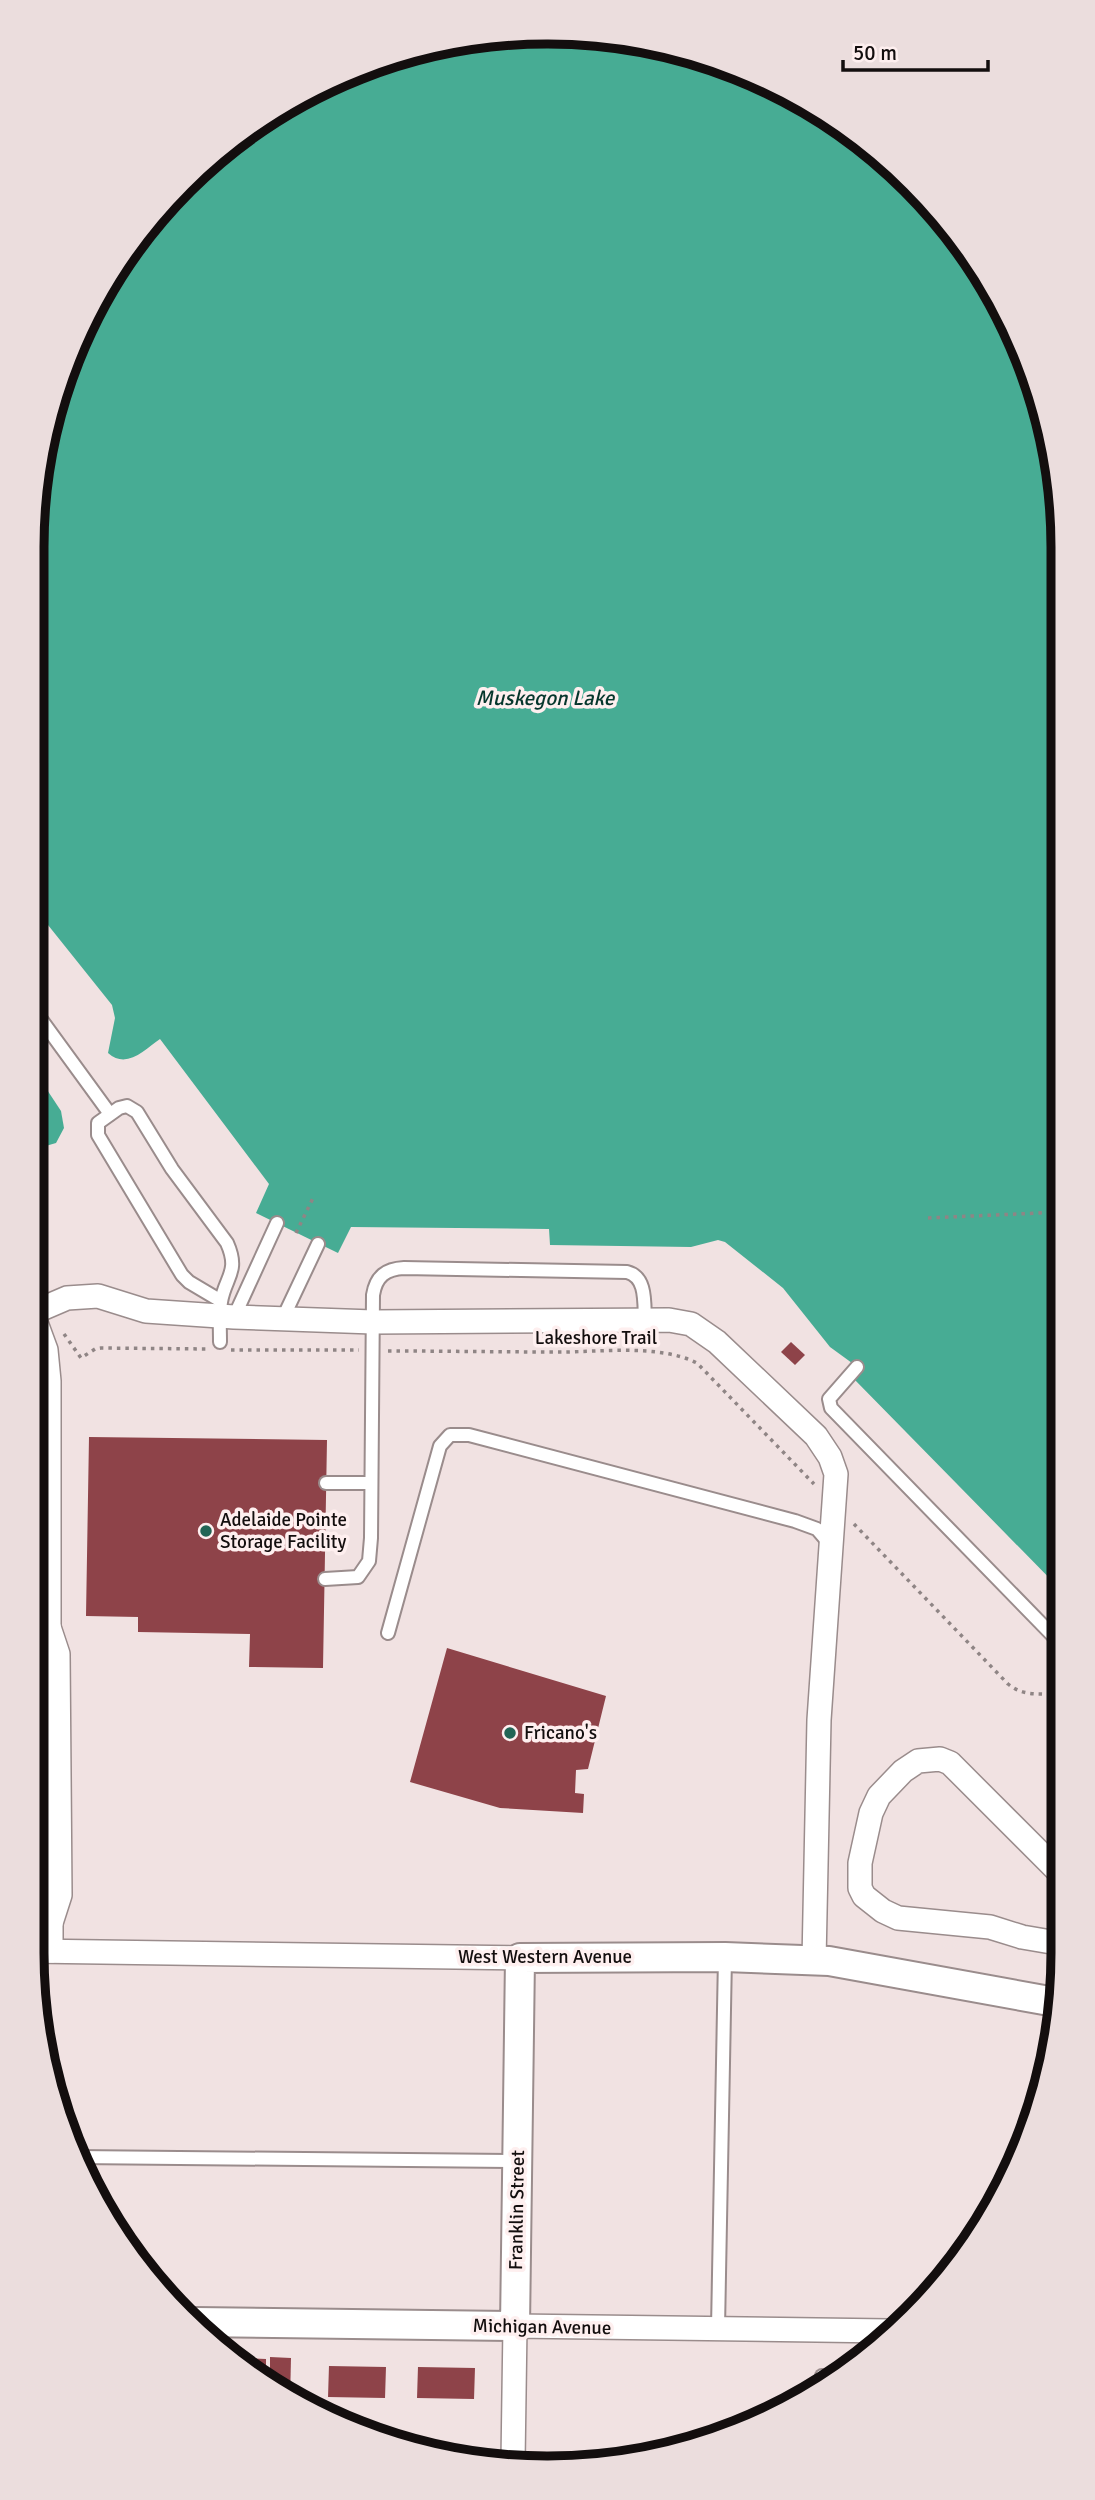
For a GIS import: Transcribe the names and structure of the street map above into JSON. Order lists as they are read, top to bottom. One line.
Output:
{"streets":{"street":["West Western Avenue","Franklin Street","Michigan Avenue"],"path":["Lakeshore Trail"]},"crossings":[["West Western Avenue","Franklin Street"],["Franklin Street","Michigan Avenue"]],"water":["Muskegon Lake"],"places":["Adelaide Pointe Storage Facility","Fricano's"],"scale_bar":"50 m"}
